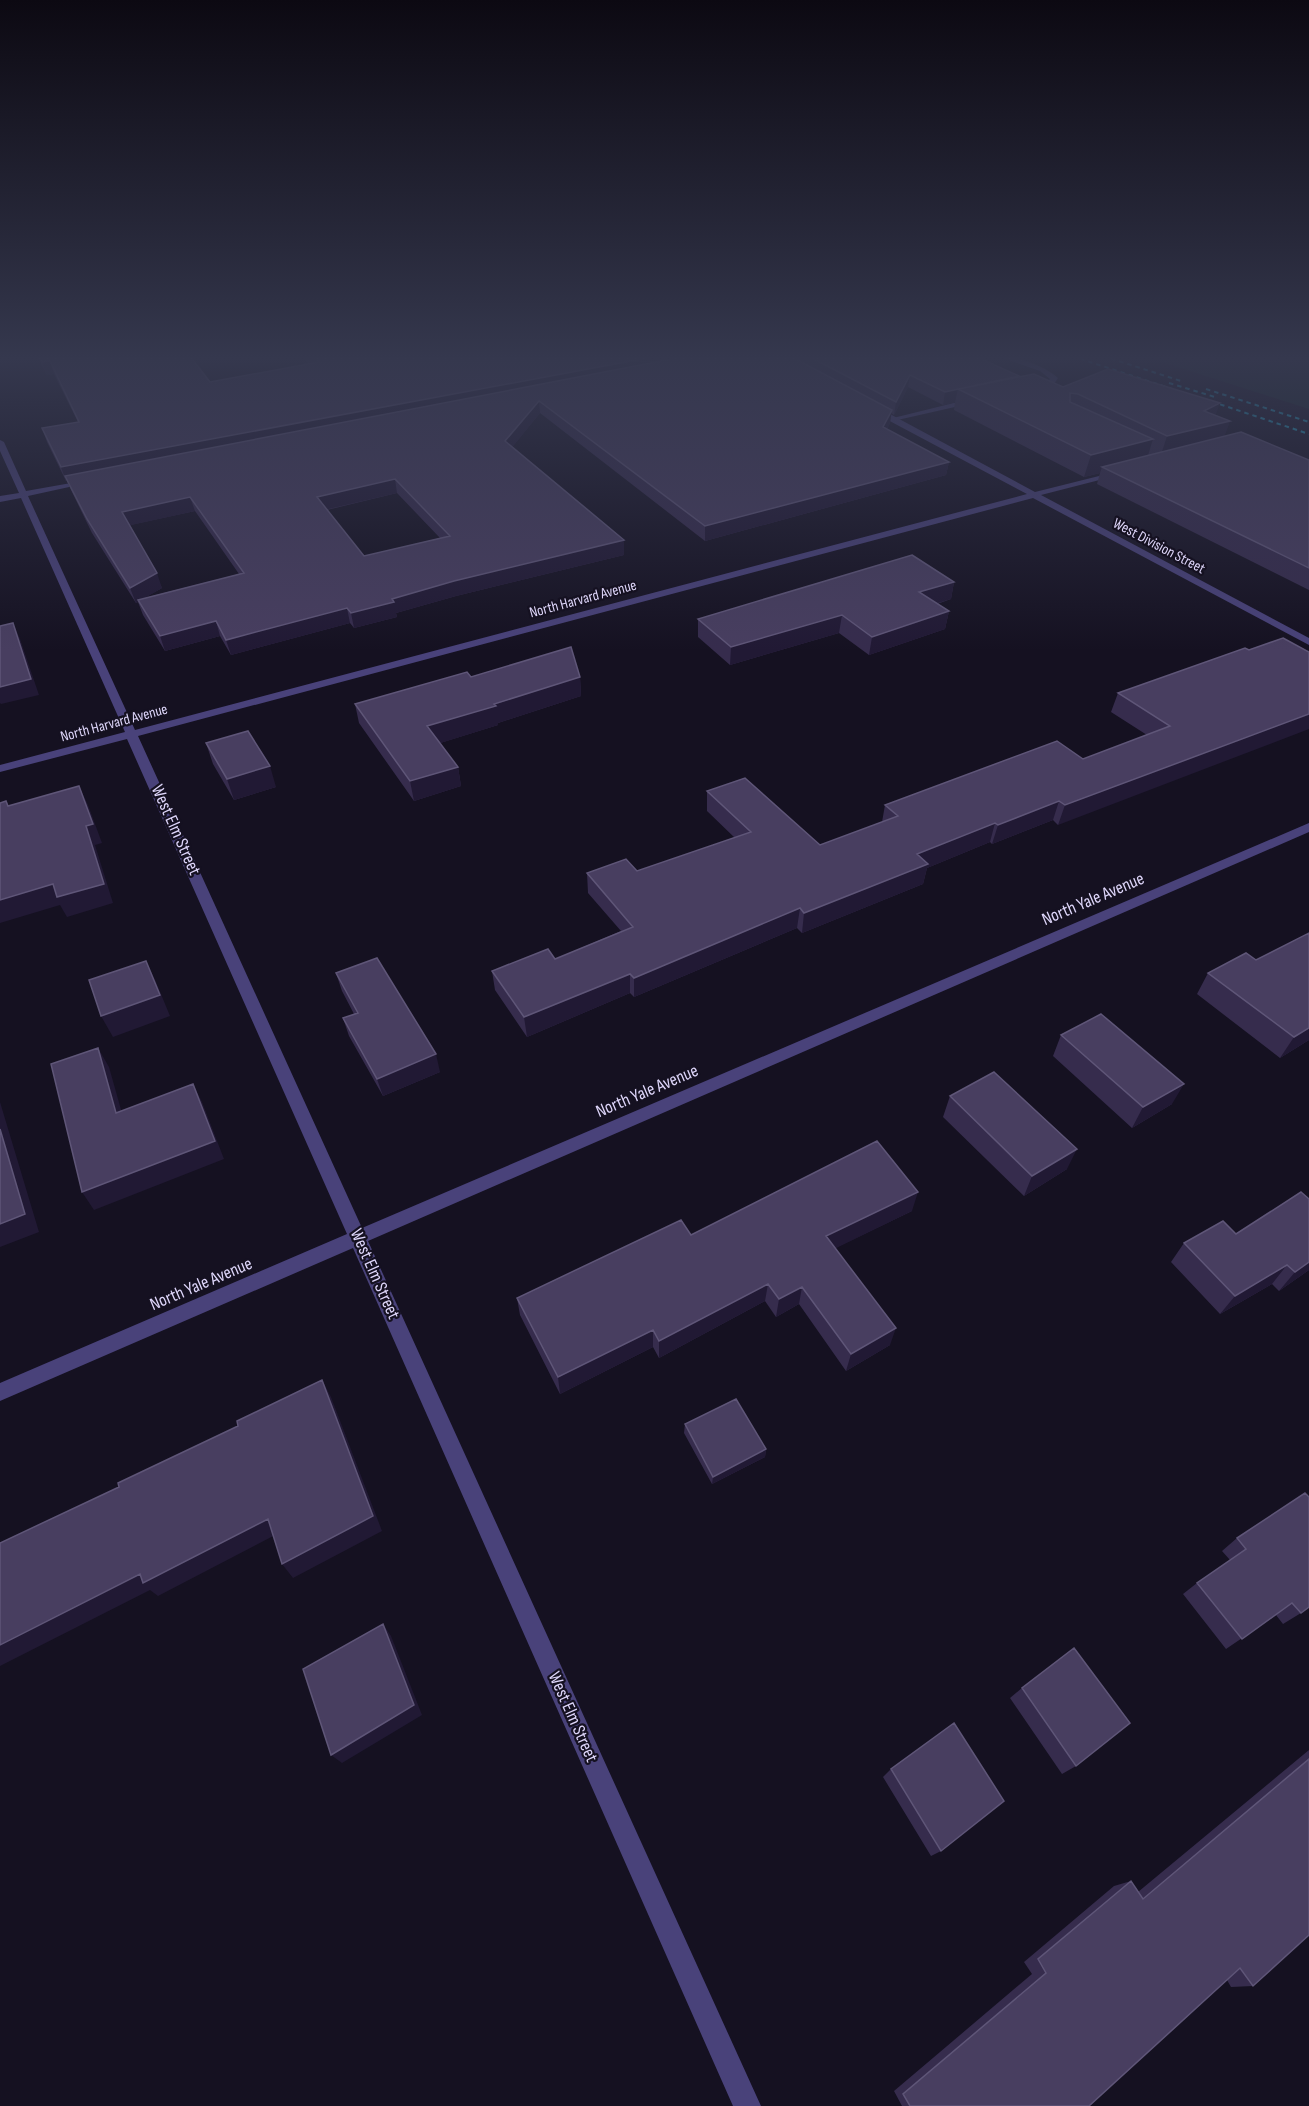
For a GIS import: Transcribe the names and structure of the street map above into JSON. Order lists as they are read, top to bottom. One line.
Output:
{"streets":{"street":["West Division Street","North Harvard Avenue","West Elm Street","North Yale Avenue"]},"crossings":[["West Division Street","North Harvard Avenue"],["North Harvard Avenue","West Elm Street"],["West Elm Street","North Yale Avenue"]]}
